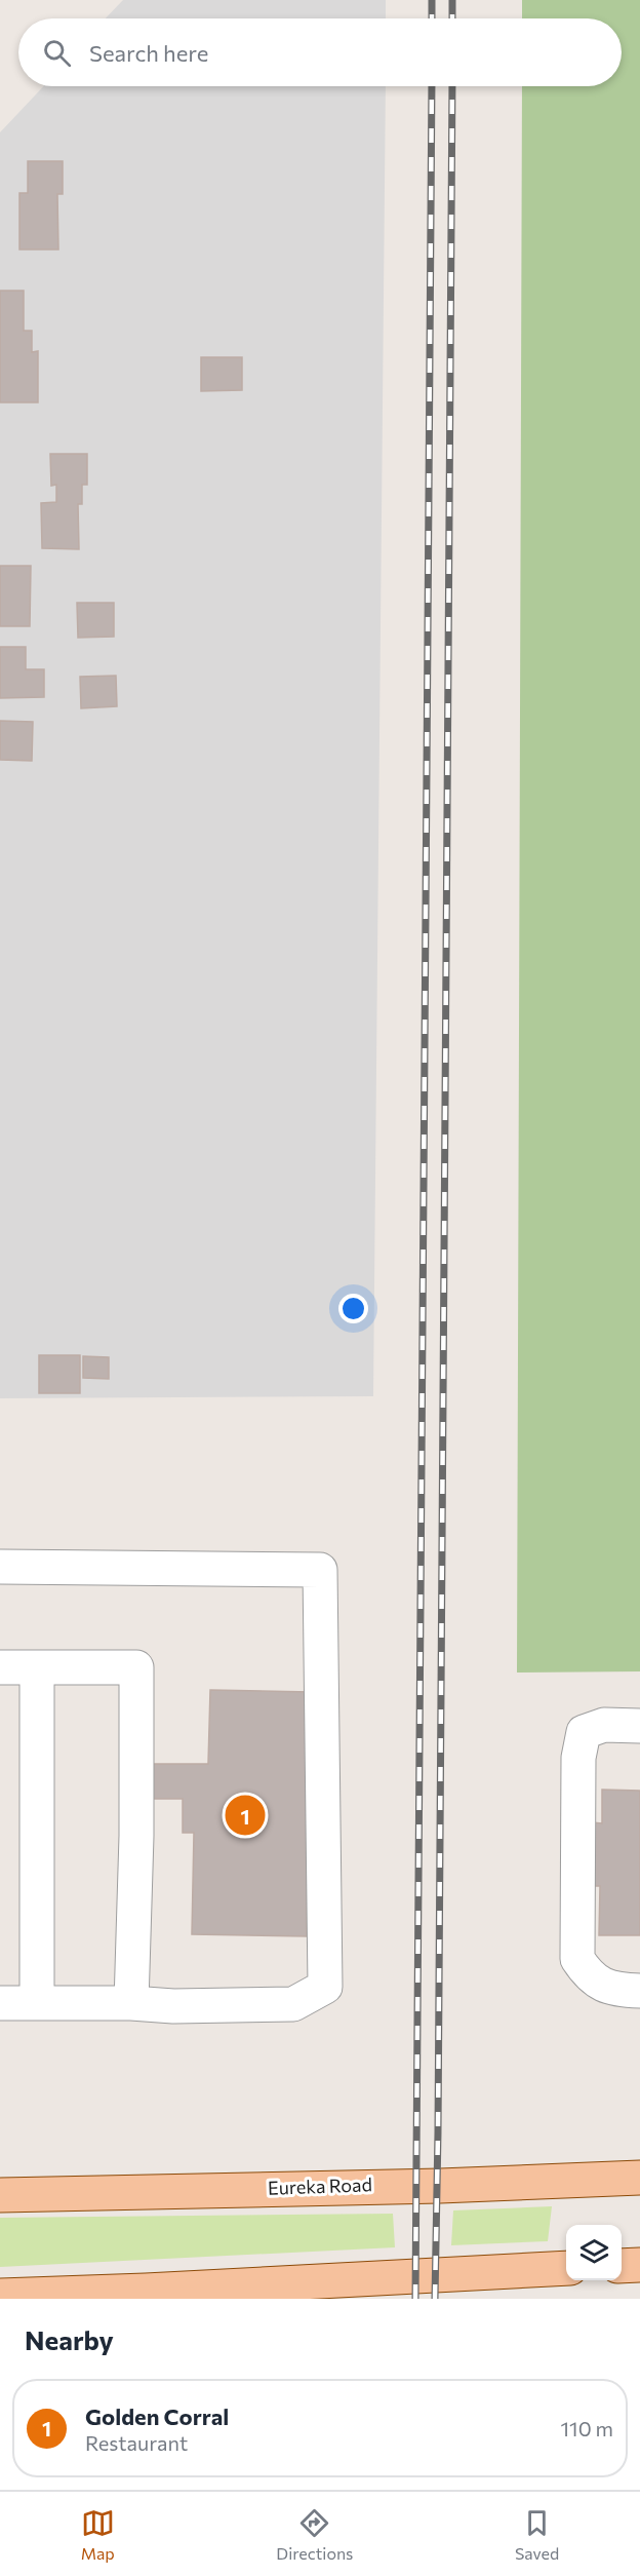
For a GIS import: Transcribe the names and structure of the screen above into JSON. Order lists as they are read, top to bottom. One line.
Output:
{"streets":{"main road":["Eureka Road"]},"page":{"search":"Search here","pins":"1","heading":"Nearby","list":[{"mark":"1","name":"Golden Corral","note":"Restaurant","value":"110 m"}],"nav":["Map","Directions","Saved"]}}
